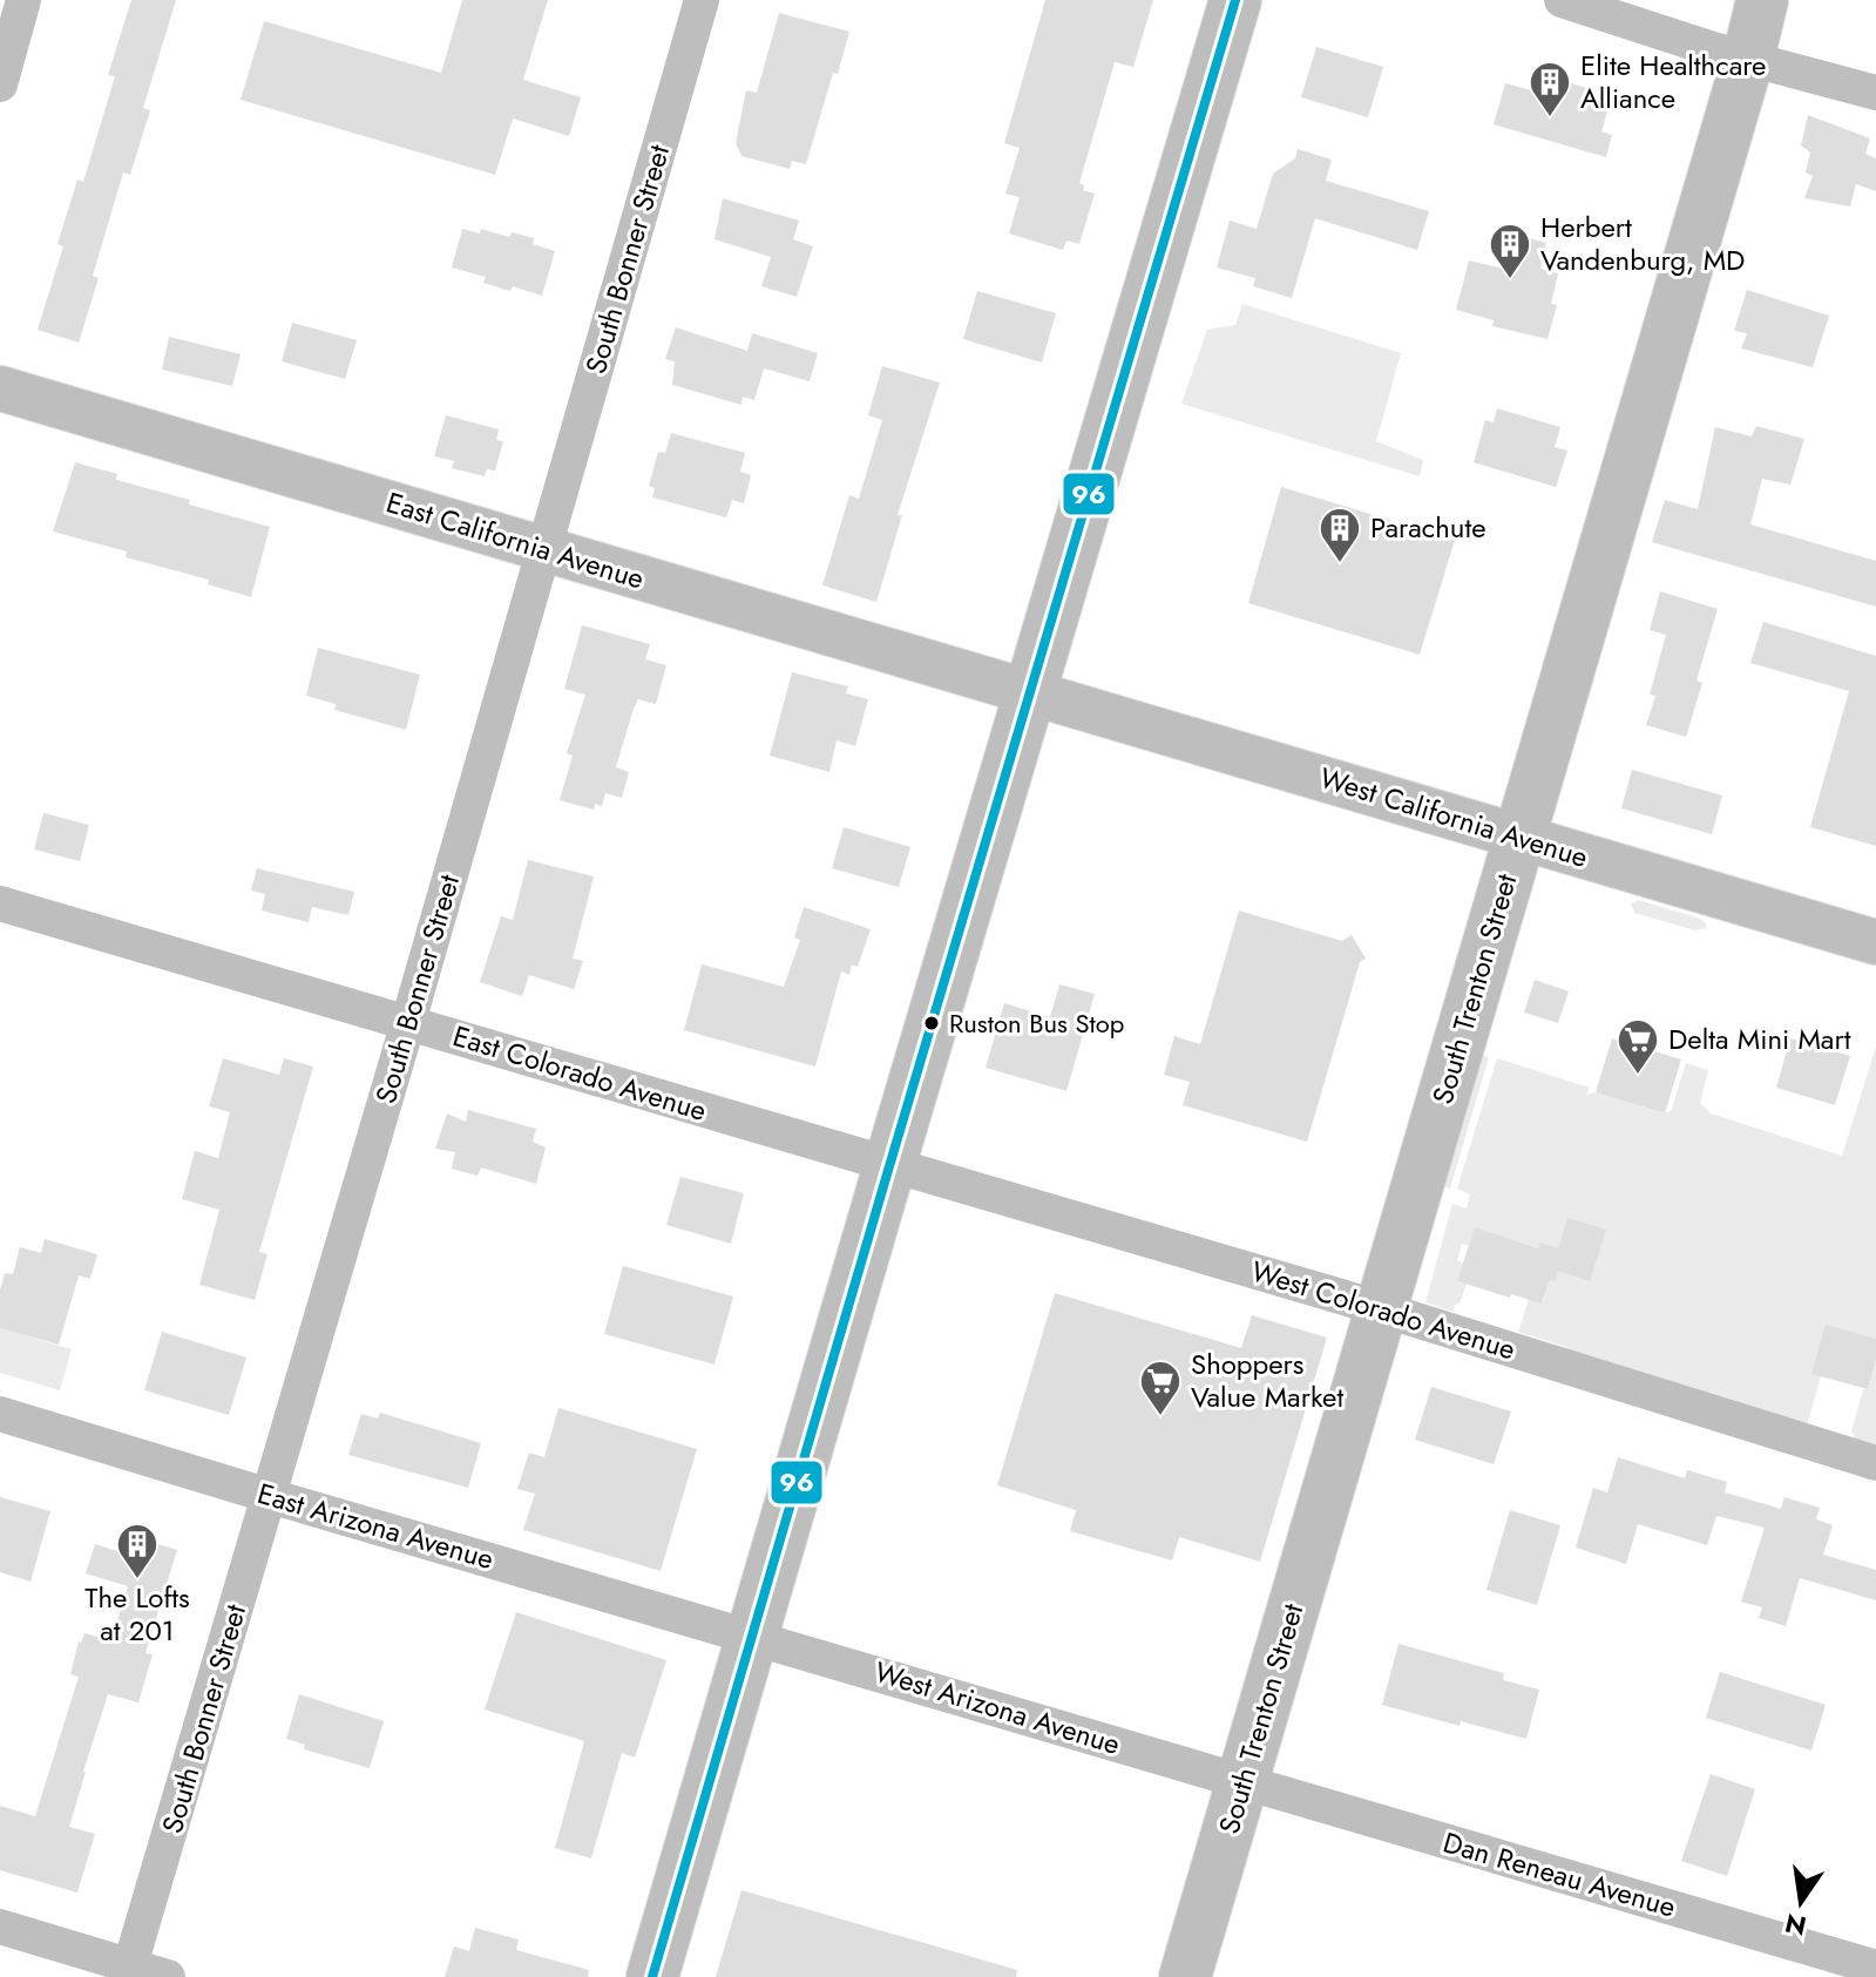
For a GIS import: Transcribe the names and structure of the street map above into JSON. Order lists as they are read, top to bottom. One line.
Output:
{"streets":{"highway":["South Trenton Street"],"main road":["East California Avenue","West California Avenue"],"street":["South Bonner Street","East Colorado Avenue","West Colorado Avenue","East Arizona Avenue","West Arizona Avenue","Dan Reneau Avenue"]},"crossings":[["South Bonner Street","East California Avenue"],["South Bonner Street","East Colorado Avenue"],["South Bonner Street","East Arizona Avenue"],["East California Avenue","West California Avenue"],["West California Avenue","South Trenton Street"],["South Trenton Street","West Colorado Avenue"],["South Trenton Street","West Arizona Avenue"],["South Trenton Street","Dan Reneau Avenue"],["East Colorado Avenue","West Colorado Avenue"],["East Arizona Avenue","West Arizona Avenue"],["West Arizona Avenue","Dan Reneau Avenue"]],"places":{"building":["Elite Healthcare Alliance","Herbert Vandenburg, MD","Parachute","The Lofts at 201"],"other":["Ruston Bus Stop"],"supermarket":["Delta Mini Mart","Shoppers Value Market"]},"lines":["transit line 96"],"north":"bottom"}
